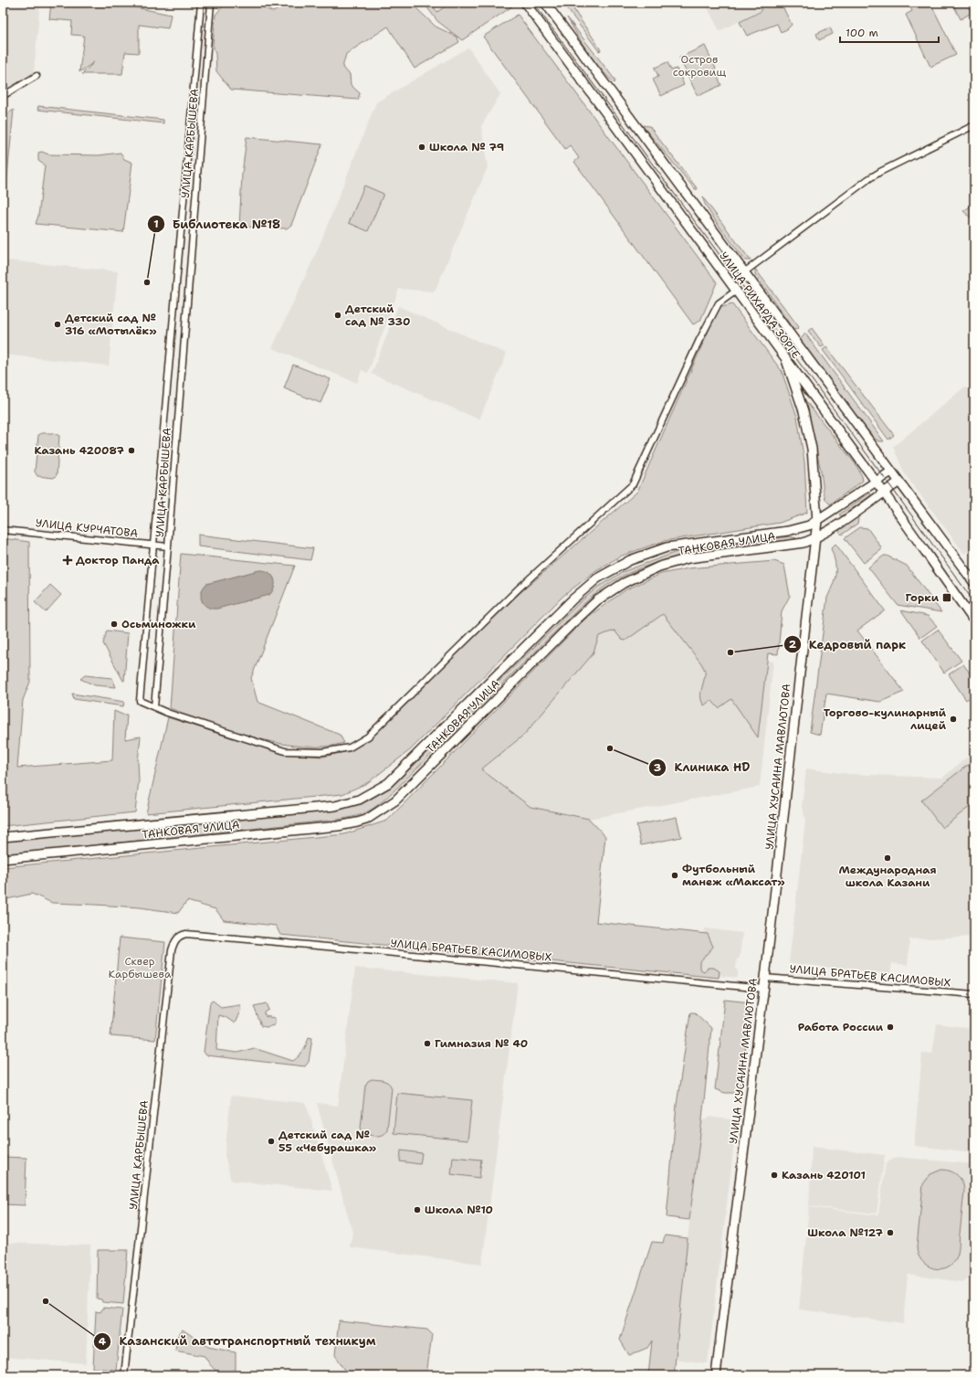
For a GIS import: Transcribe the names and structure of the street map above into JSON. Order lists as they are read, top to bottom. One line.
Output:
{"streets":{"main road":["УЛИЦА РИХАРДА ЗОРГЕ","ТАНКОВАЯ УЛИЦА","УЛИЦА ХУСАИНА МАВЛЮТОВА"],"street":["УЛИЦА КАРБЫШЕВА","УЛИЦА КУРЧАТОВА","УЛИЦА БРАТЬЕВ КАСИМОВЫХ"]},"crossings":[["УЛИЦА КАРБЫШЕВА","УЛИЦА КУРЧАТОВА"],["УЛИЦА КАРБЫШЕВА","УЛИЦА БРАТЬЕВ КАСИМОВЫХ"],["УЛИЦА РИХАРДА ЗОРГЕ","ТАНКОВАЯ УЛИЦА"],["УЛИЦА РИХАРДА ЗОРГЕ","УЛИЦА ХУСАИНА МАВЛЮТОВА"],["ТАНКОВАЯ УЛИЦА","УЛИЦА ХУСАИНА МАВЛЮТОВА"],["УЛИЦА ХУСАИНА МАВЛЮТОВА","УЛИЦА БРАТЬЕВ КАСИМОВЫХ"]],"parks":["Остров сокровищ","Сквер Карбышева"],"places":{"other":["Школа № 79","Библиотека №18","Детский сад № 330","Детский сад № 316 «Мотылёк»","Казань 420087","Осьминожки","Кедровый парк","Торгово-кулинарный лицей","Клиника HD","Международная школа Казани","Футбольный манеж «Максат»","Работа России","Гимназия № 40","Детский сад № 55 «Чебурашка»","Казань 420101","Школа №10","Школа №127","Казанский автотранспортный техникум"],"health":["Доктор Панда"],"transit":["Горки"]},"scale_bar":"100 m"}
